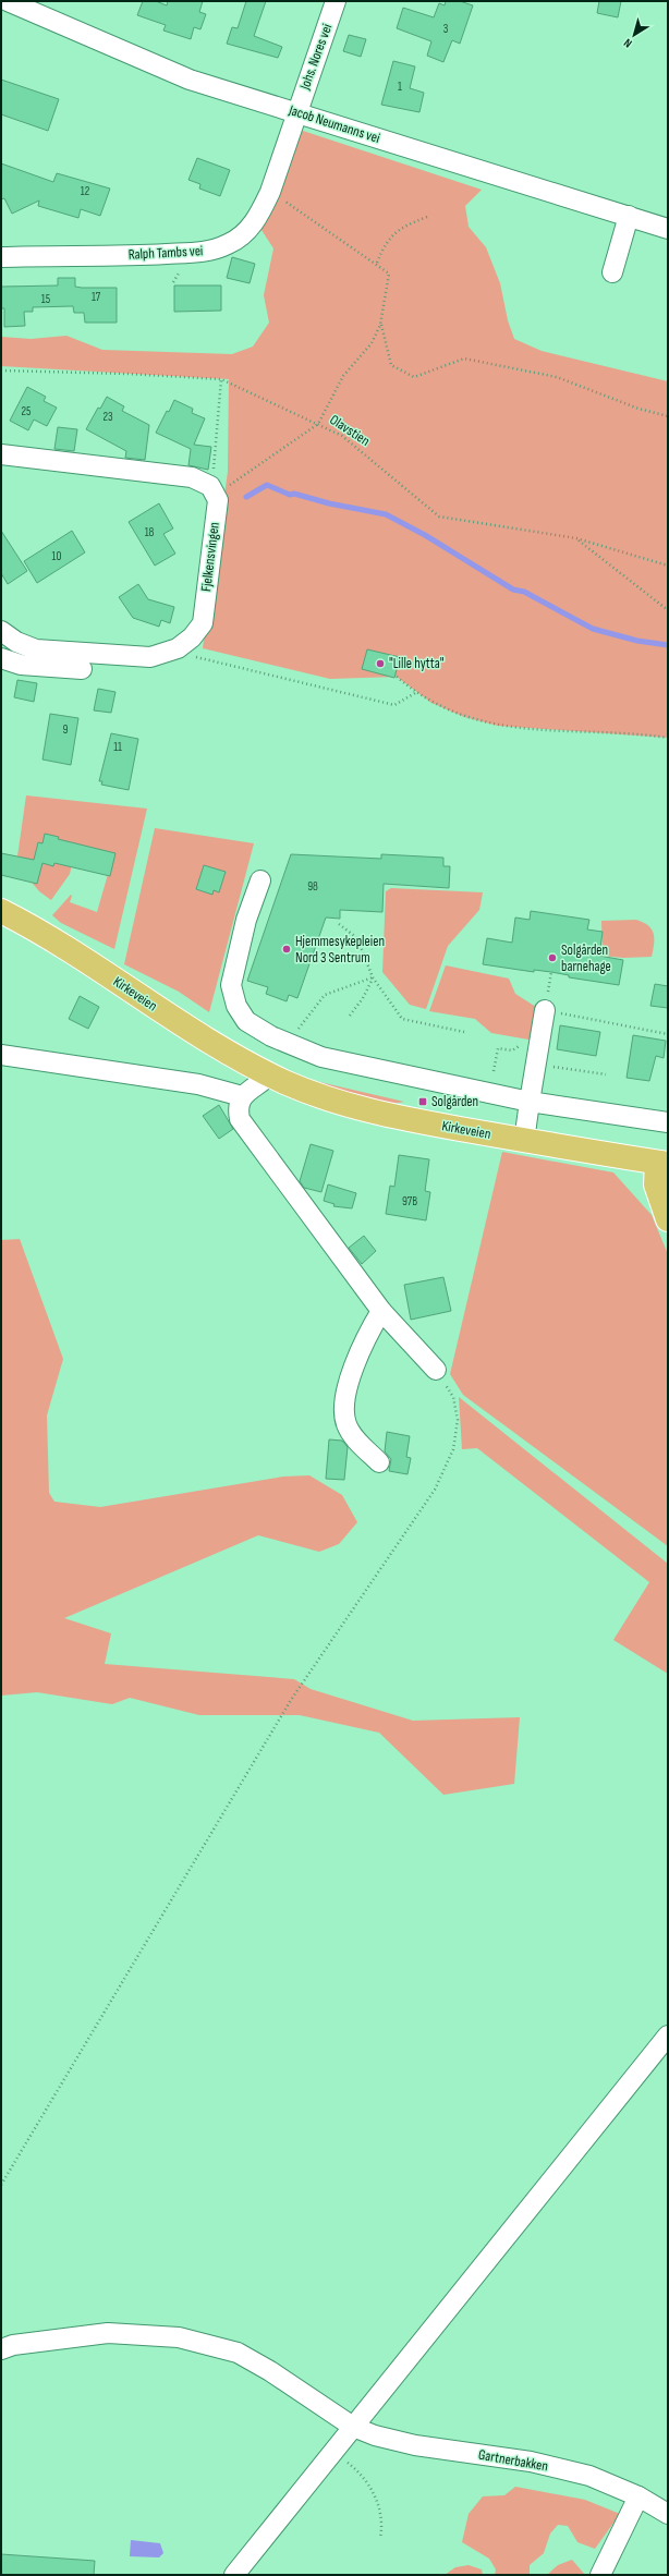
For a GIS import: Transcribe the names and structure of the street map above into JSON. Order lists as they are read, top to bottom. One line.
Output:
{"streets":{"main road":["Kirkeveien"],"street":["Johs. Nores vei","Jacob Neumanns vei","Ralph Tambs vei","Fjelkensvingen","Gartnerbakken"],"path":["Olavstien"]},"crossings":[["Johs. Nores vei","Jacob Neumanns vei"],["Johs. Nores vei","Ralph Tambs vei"],["Jacob Neumanns vei","Ralph Tambs vei"]],"places":{"other":["\"Lille hytta\"","Hjemmesykepleien Nord 3 Sentrum","Solgården barnehage"],"transit":["Solgården"]},"house_numbers":["3","1","12","17","15","25","23","18","10","9","11","98","97B"],"north":"bottom left"}
